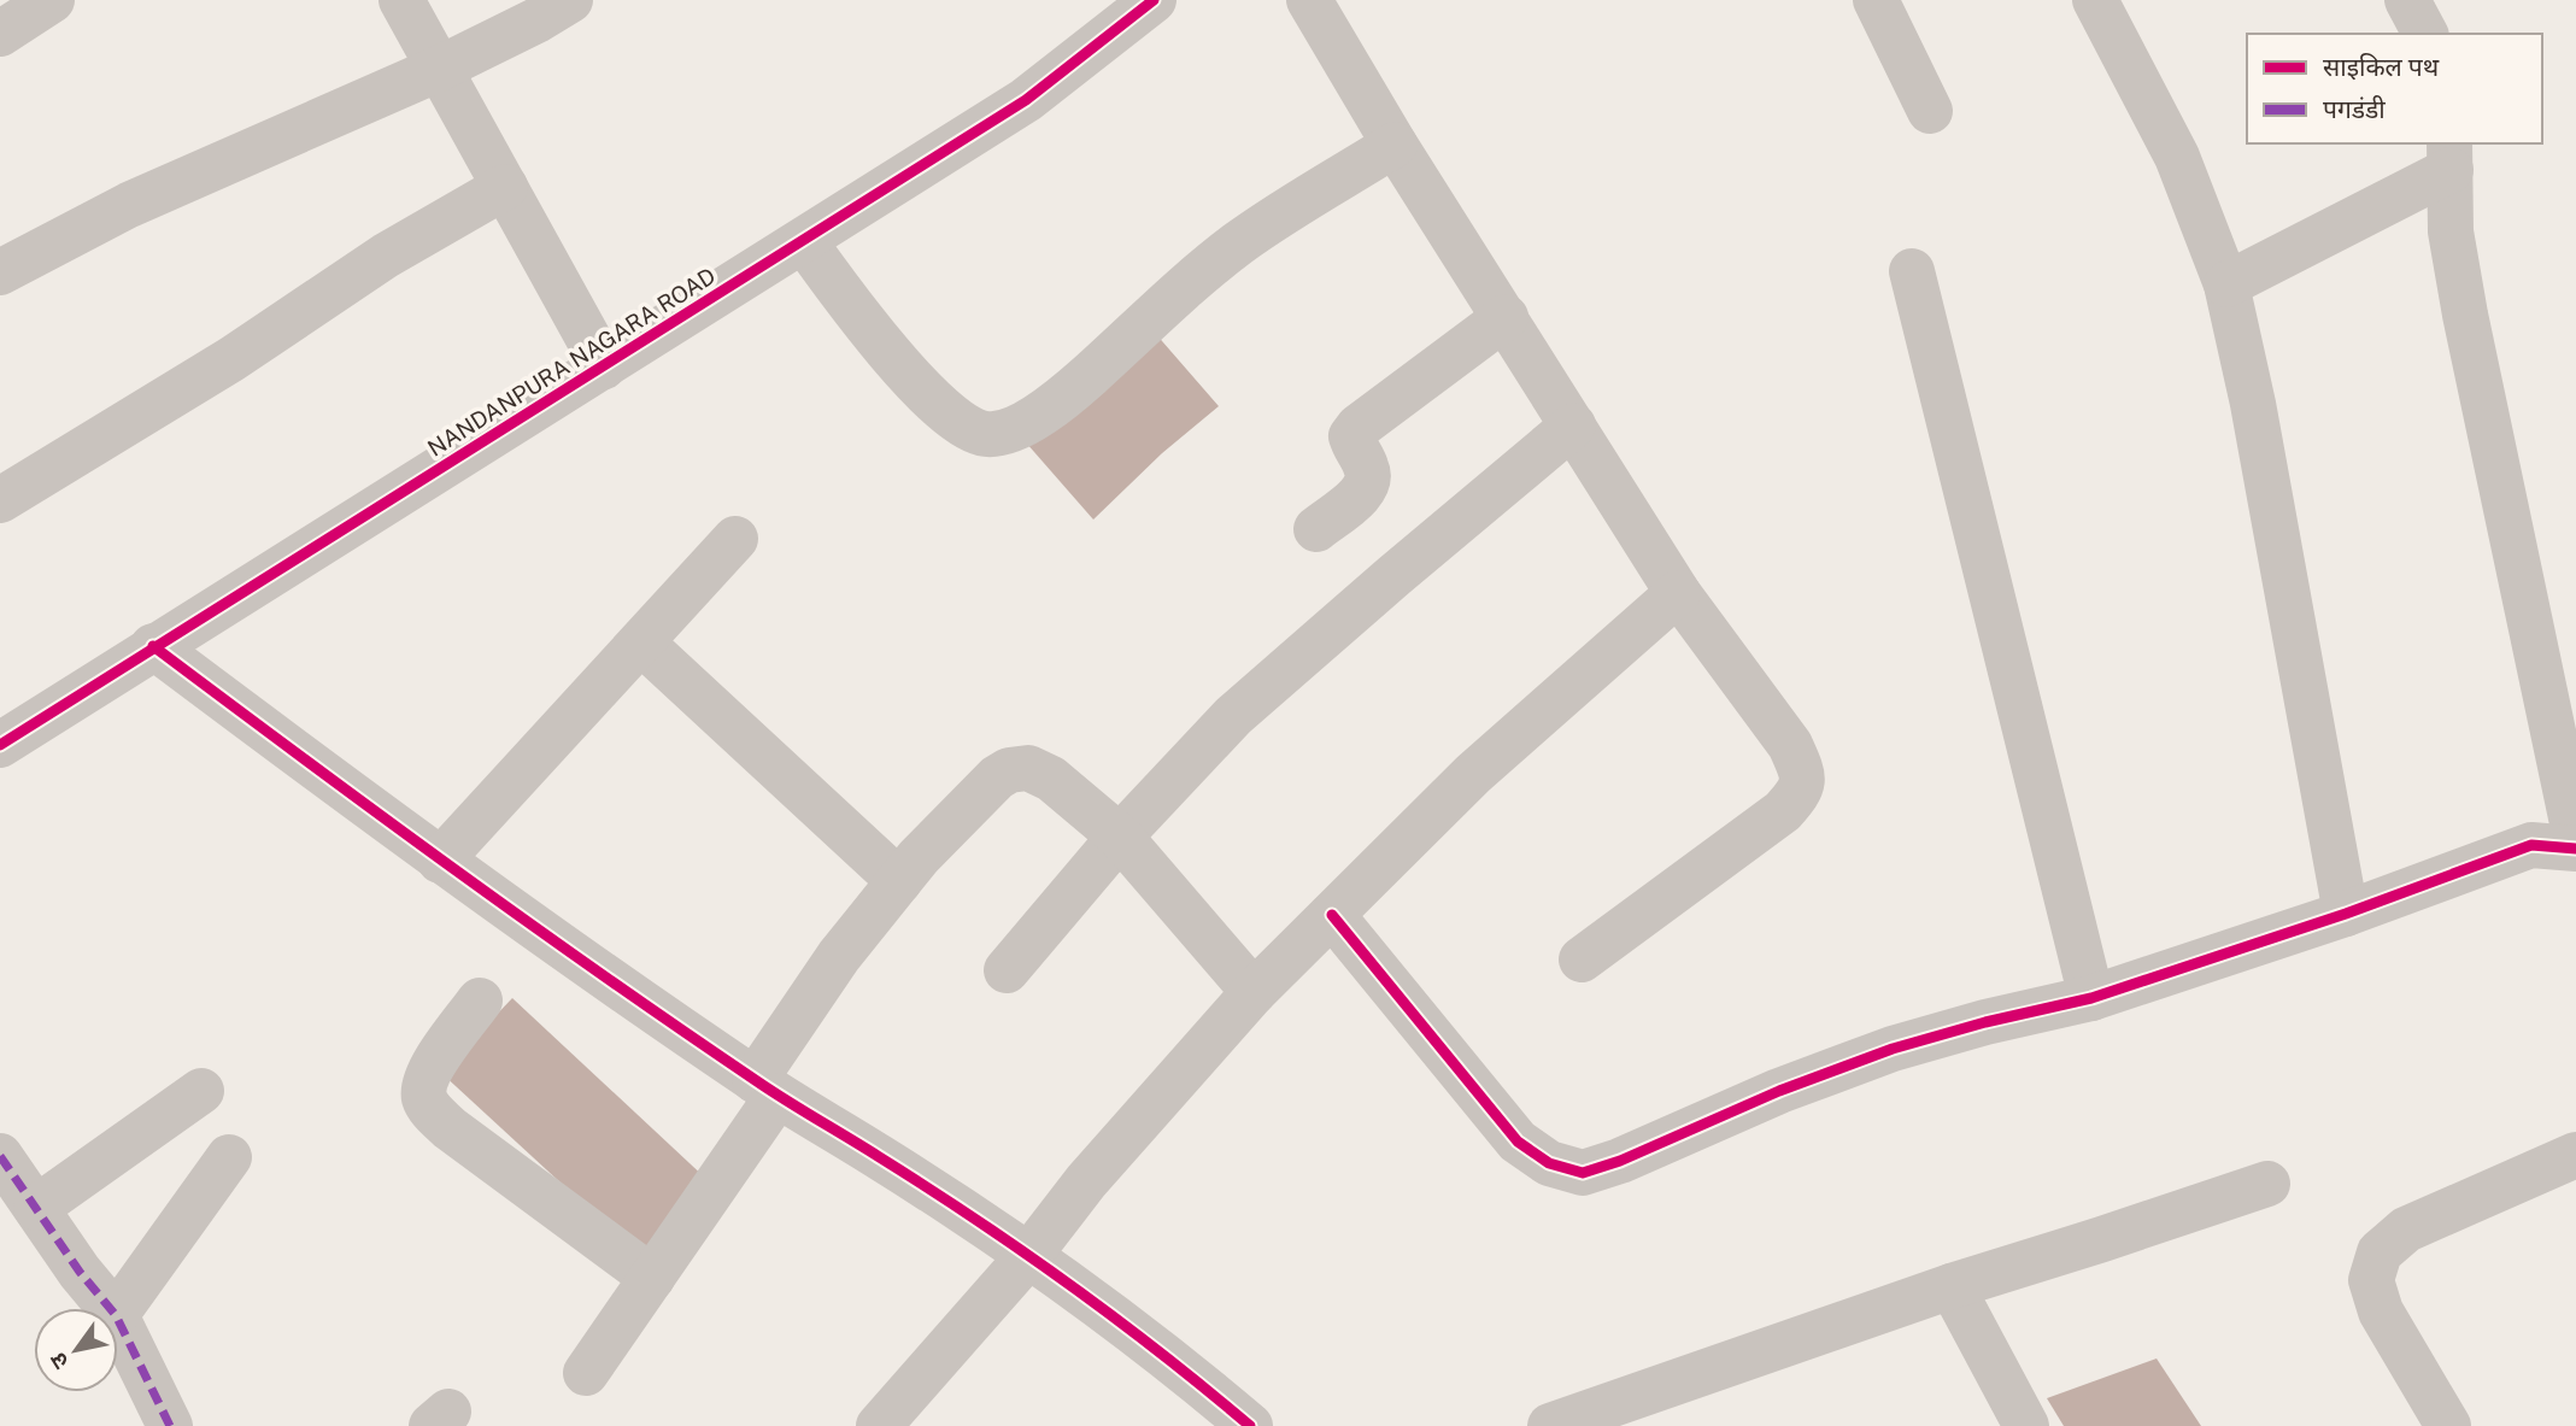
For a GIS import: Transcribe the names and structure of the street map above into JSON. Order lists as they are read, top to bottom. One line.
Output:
{"streets":{"street":["NANDANPURA NAGARA ROAD"]},"legend":["साइकिल पथ","पगडंडी"],"north":"bottom left"}
